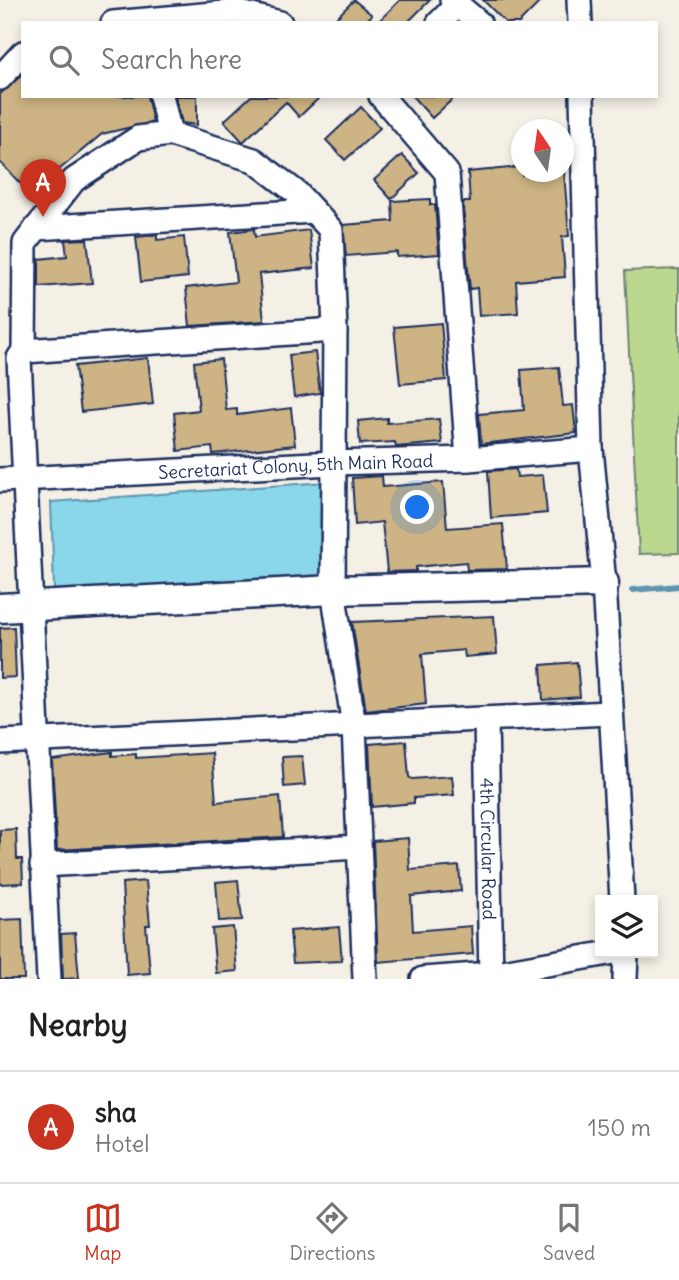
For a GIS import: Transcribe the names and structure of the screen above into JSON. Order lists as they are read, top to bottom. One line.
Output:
{"streets":{"street":["Secretariat Colony, 5th Main Road","4th Circular Road"]},"north":"top","page":{"search":"Search here","pins":"A","heading":"Nearby","list":[{"mark":"A","name":"sha","note":"Hotel","value":"150 m"}],"nav":["Map","Directions","Saved"]}}
